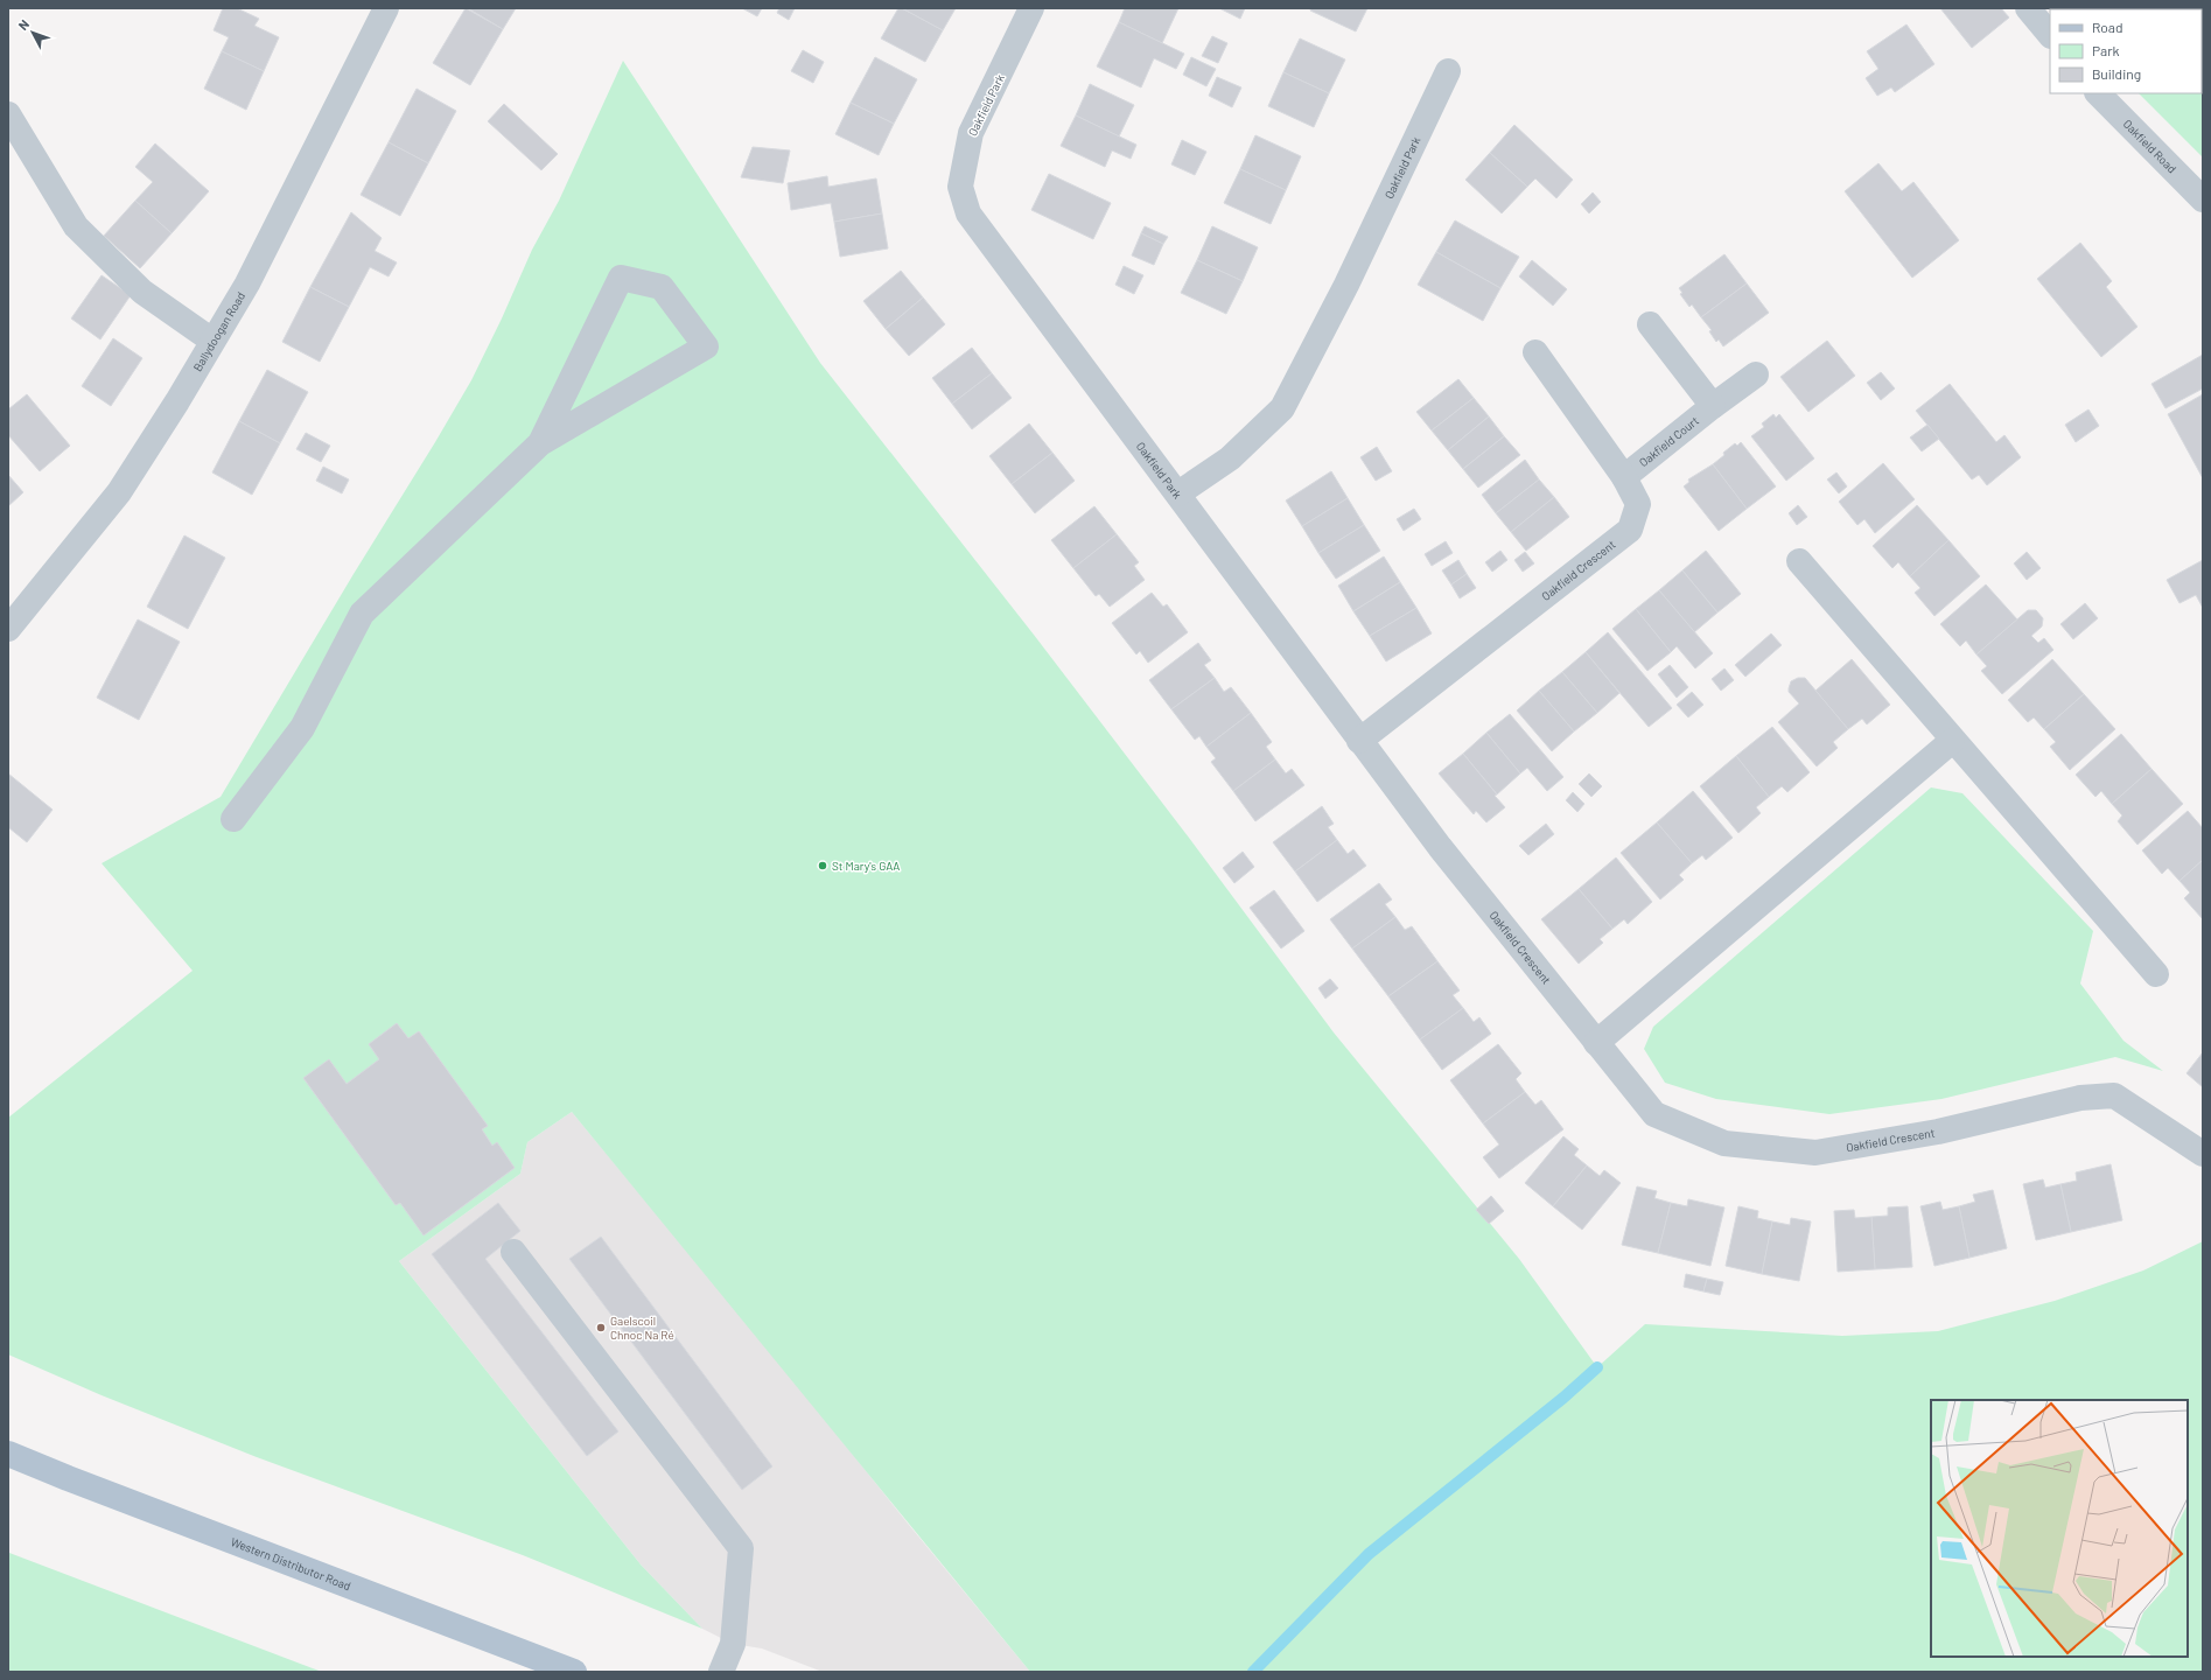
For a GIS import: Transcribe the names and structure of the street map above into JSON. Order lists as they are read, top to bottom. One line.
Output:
{"streets":{"main road":["Western Distributor Road"],"street":["Oakfield Park","Oakfield Road","Ballydoogan Road","Oakfield Court","Oakfield Crescent"]},"crossings":[["Oakfield Park","Oakfield Crescent"],["Oakfield Court","Oakfield Crescent"]],"places":["St Mary's GAA","Gaelscoil Chnoc Na Ré"],"legend":["Road","Park","Building"],"north":"top left"}
